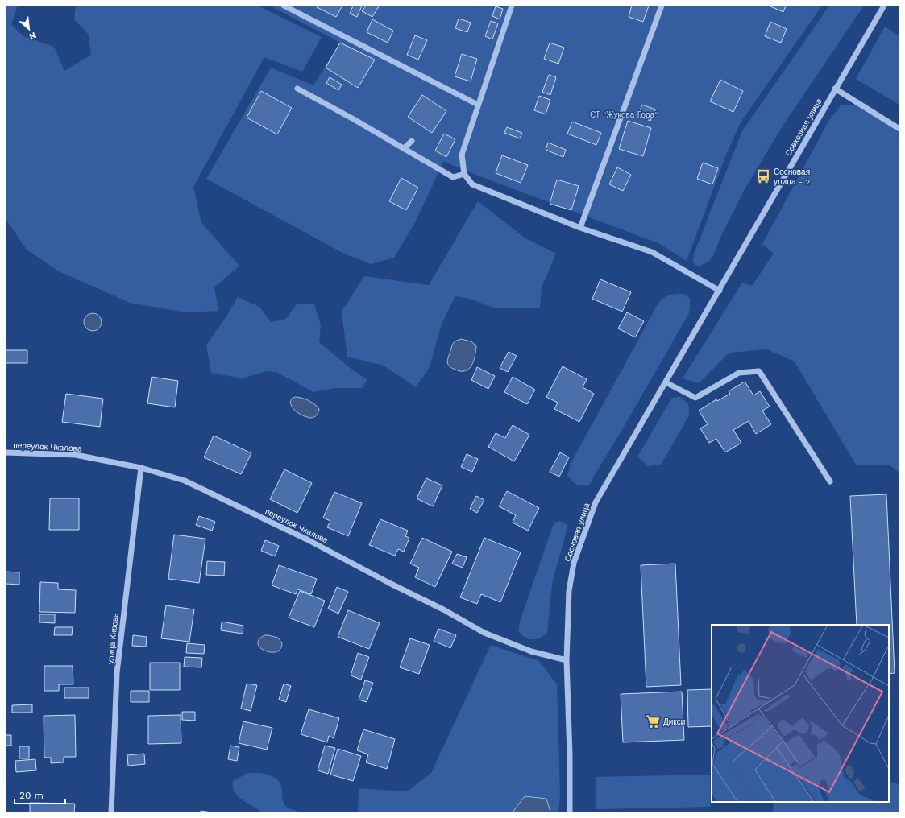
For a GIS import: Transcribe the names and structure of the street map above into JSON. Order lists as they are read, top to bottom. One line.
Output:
{"streets":{"street":["Совхозная улица","переулок Чкалова","Сосновая улица","улица Кирова"]},"crossings":[["Совхозная улица","Сосновая улица"],["переулок Чкалова","Сосновая улица"],["переулок Чкалова","улица Кирова"]],"parks":["СТ \"Жукова Гора\""],"places":{"bus stop":["Сосновая улица - 2"],"supermarket":["Дикси"]},"scale_bar":"20 m","north":"bottom right"}
